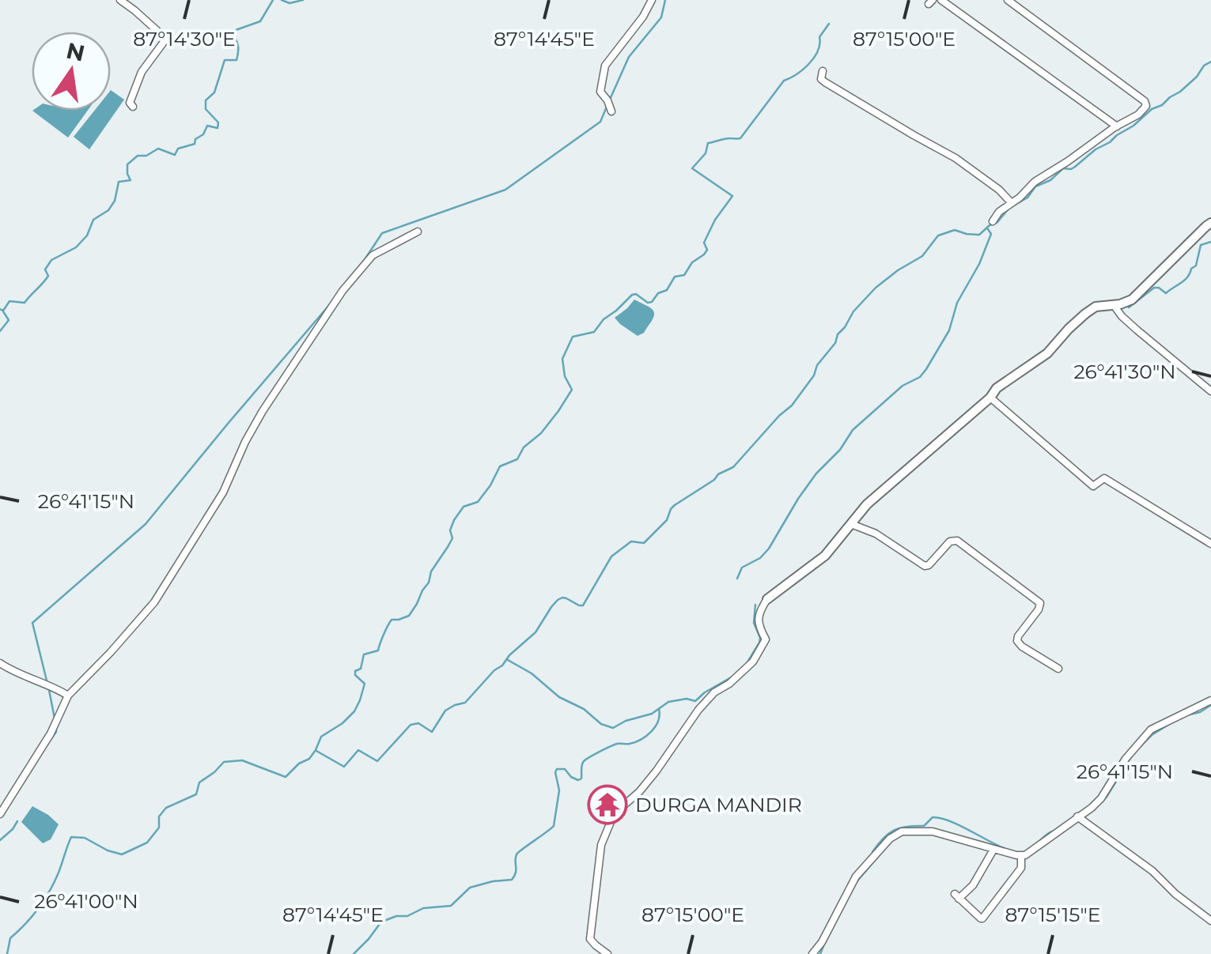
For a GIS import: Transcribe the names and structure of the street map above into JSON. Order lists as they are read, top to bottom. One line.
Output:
{"places":{"temple":["DURGA MANDIR"]},"north":"top","coordinates":["87°14'30\"E","87°14'45\"E","87°15'00\"E","26°41'30\"N","26°41'15\"N","26°41'00\"N","87°15'15\"E"]}
